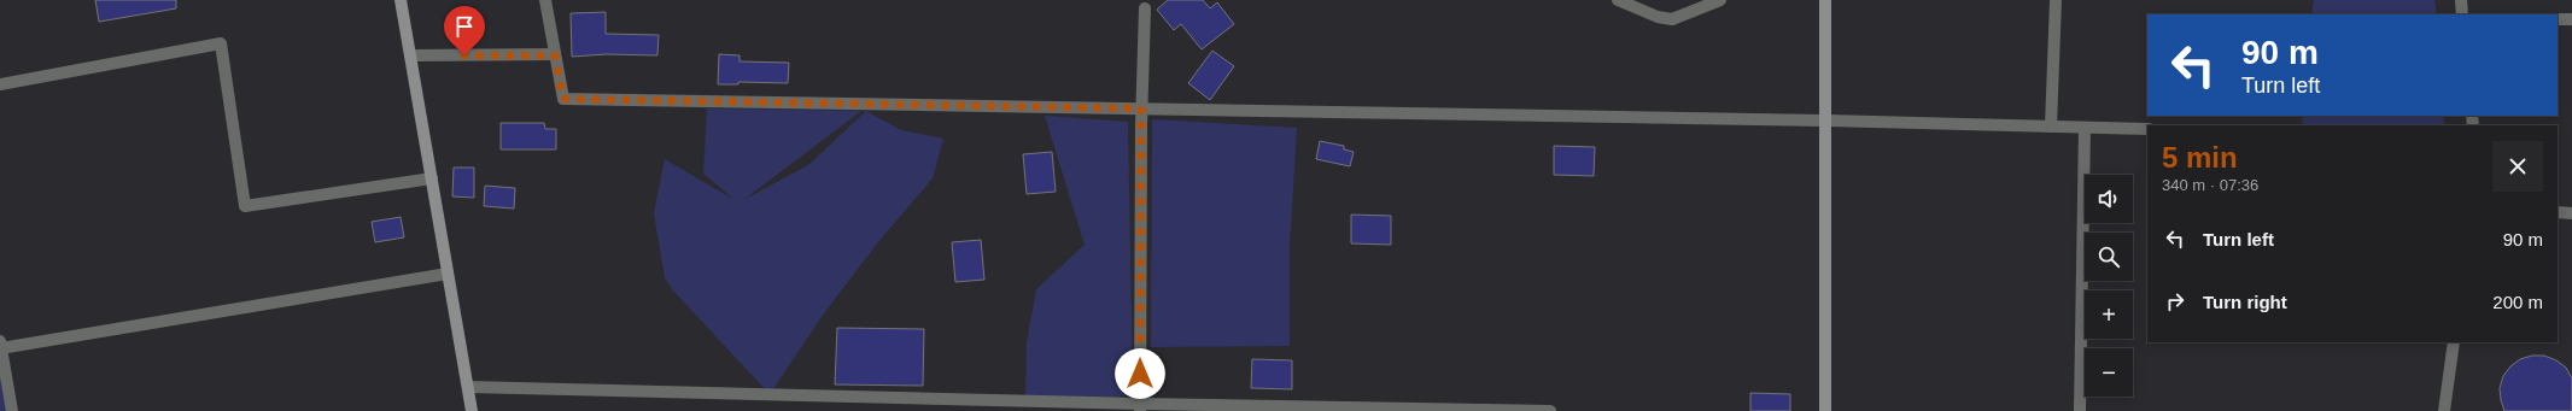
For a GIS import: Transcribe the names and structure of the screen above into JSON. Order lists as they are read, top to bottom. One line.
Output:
{"page":{"turn":["90 m","Turn left"],"heading":["5 min","340 m · 07:36"],"map_buttons":["+","−"],"list":[{"name":"Turn left","value":"90 m"},{"name":"Turn right","value":"200 m"}]}}
